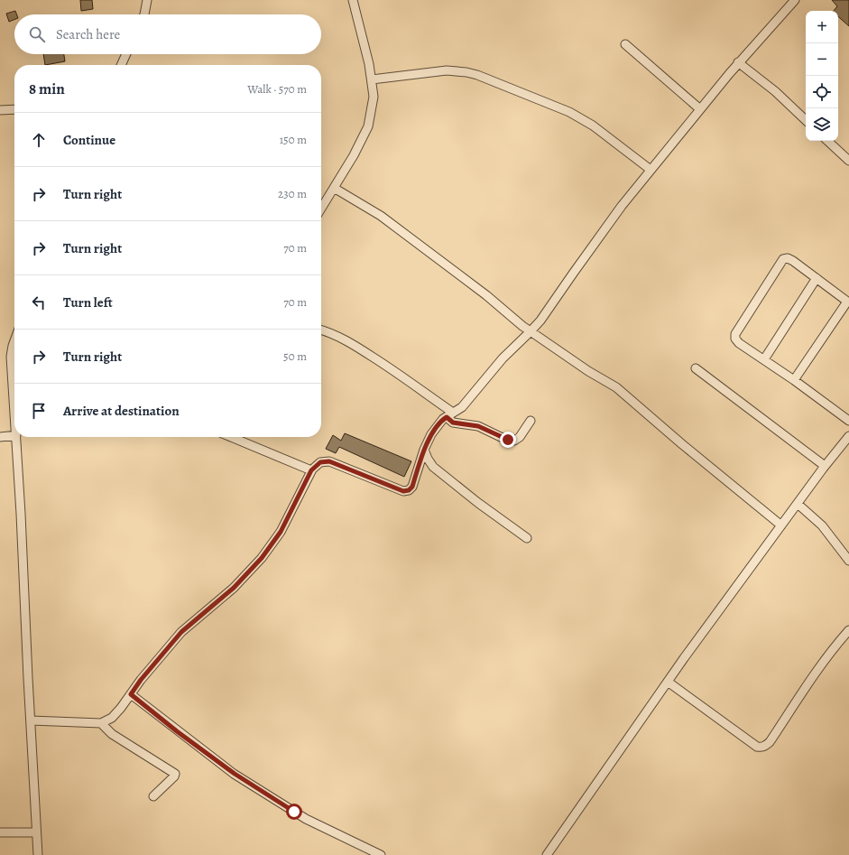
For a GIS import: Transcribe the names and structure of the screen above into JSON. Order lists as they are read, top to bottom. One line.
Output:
{"page":{"map_buttons":["+","−"],"search":"Search here","heading":["8 min","Walk · 570 m"],"list":[["Continue","150 m"],["Turn right","230 m"],["Turn right","70 m"],["Turn left","70 m"],["Turn right","50 m"],"Arrive at destination"]}}
